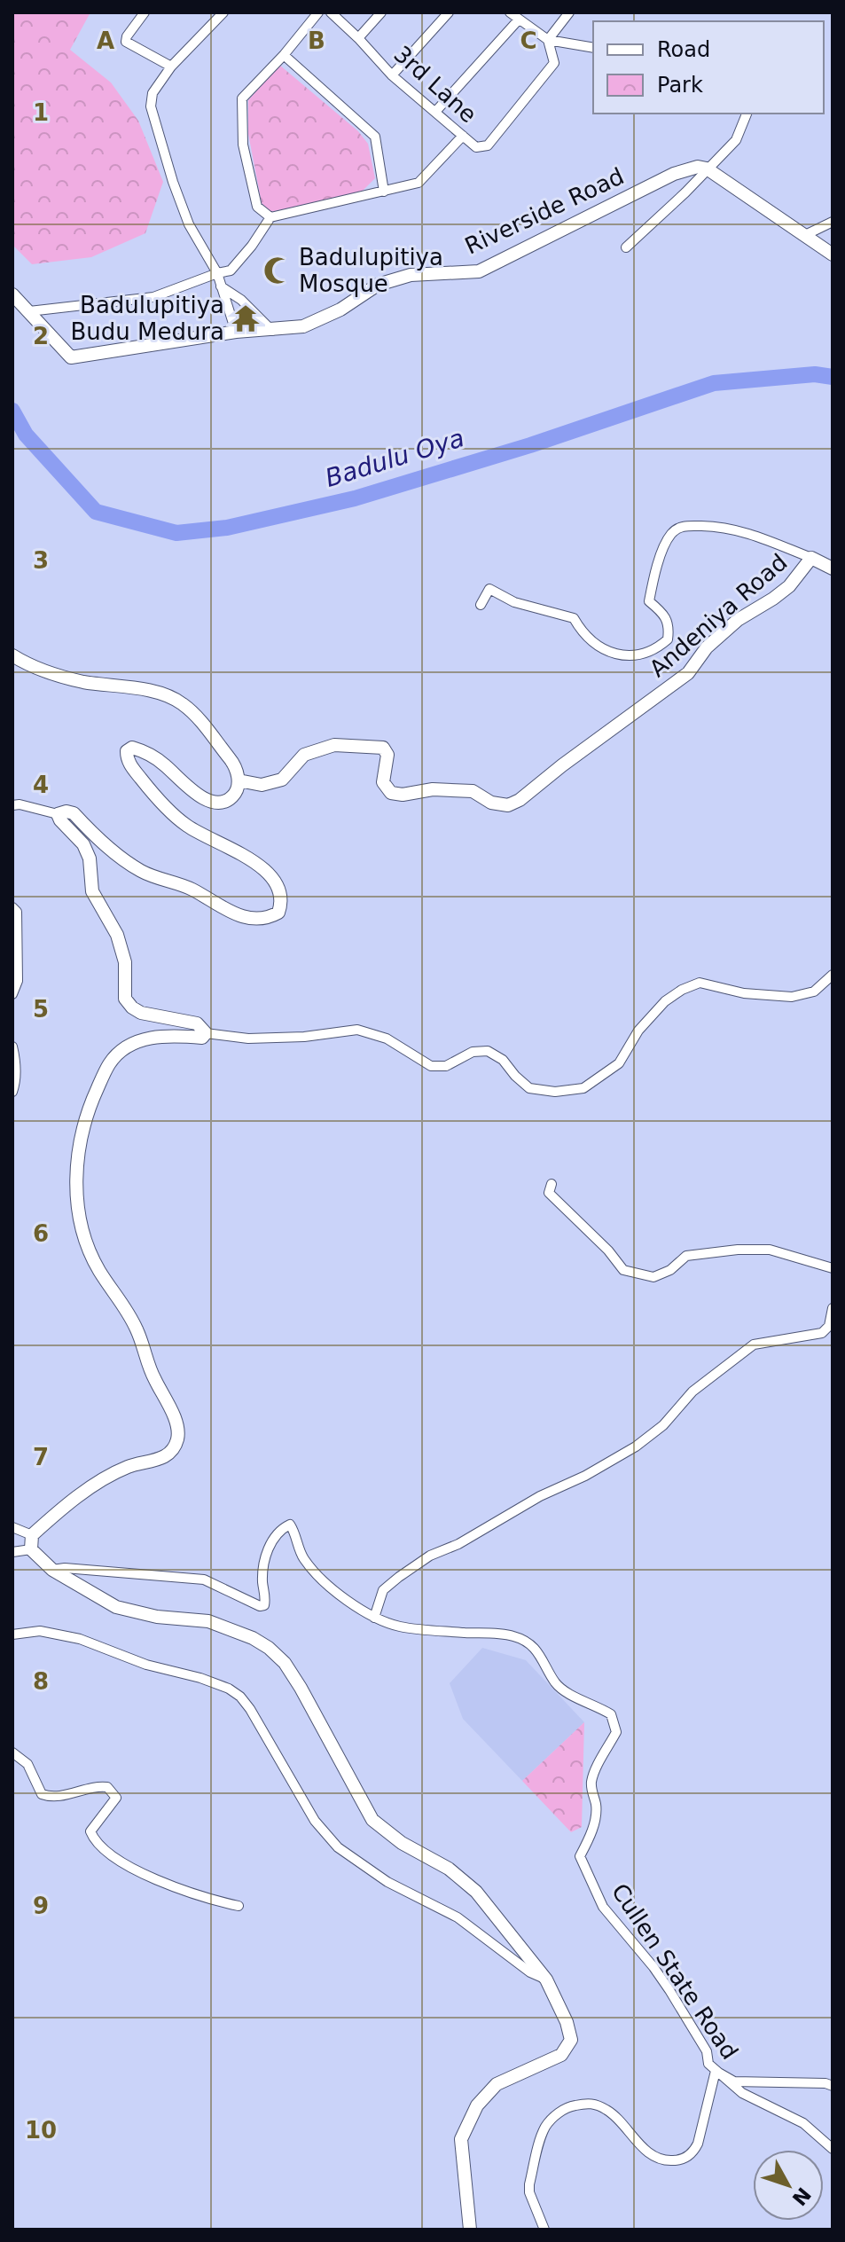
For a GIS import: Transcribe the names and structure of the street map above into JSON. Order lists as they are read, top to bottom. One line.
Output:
{"streets":{"street":["3rd Lane","Riverside Road","Andeniya Road","Cullen State Road"]},"water":["Badulu Oya"],"places":{"mosque":["Badulupitiya Mosque"],"temple":["Badulupitiya Budu Medura"]},"legend":["Road","Park"],"north":"bottom right","grid":{"columns":["A","B","C"],"rows":["1","2","3","4","5","6","7","8","9","10"]}}
